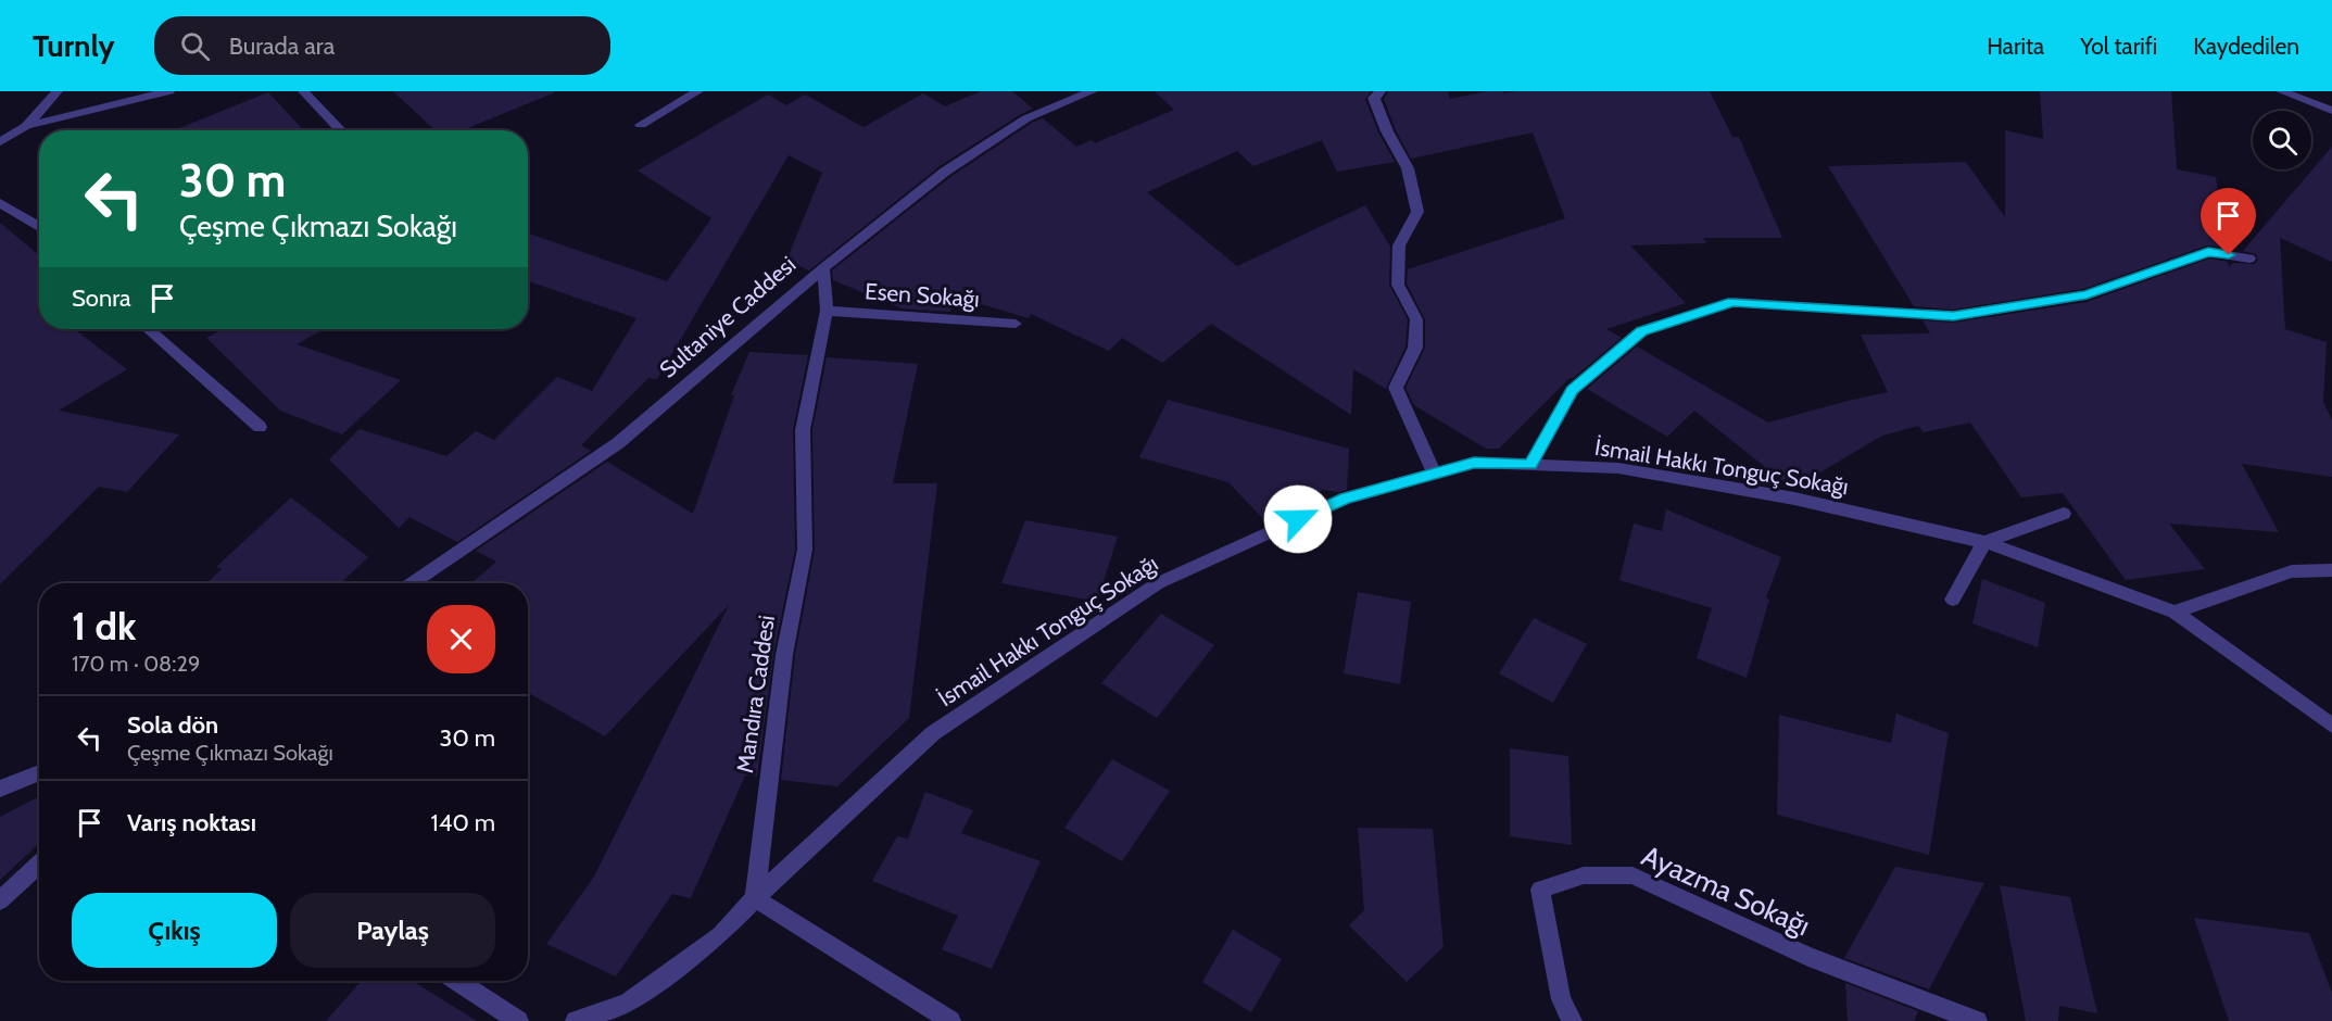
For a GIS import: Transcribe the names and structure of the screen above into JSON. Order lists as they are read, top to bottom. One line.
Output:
{"streets":{"street":["Esen Sokağı","Sultaniye Caddesi","İsmail Hakkı Tonguç Sokağı","Mandıra Caddesi","Ayazma Sokağı"]},"crossings":[["Esen Sokağı","Mandıra Caddesi"],["Sultaniye Caddesi","Mandıra Caddesi"],["İsmail Hakkı Tonguç Sokağı","Mandıra Caddesi"]],"page":{"header":"Turnly","search":"Burada ara","nav":["Harita","Yol tarifi","Kaydedilen"],"turn":["30 m","Çeşme Çıkmazı Sokağı"],"then":"Sonra","heading":["1 dk","170 m · 08:29"],"list":[{"name":"Sola dön","note":"Çeşme Çıkmazı Sokağı","value":"30 m"},{"name":"Varış noktası","value":"140 m"}],"buttons":["Çıkış","Paylaş"]}}
